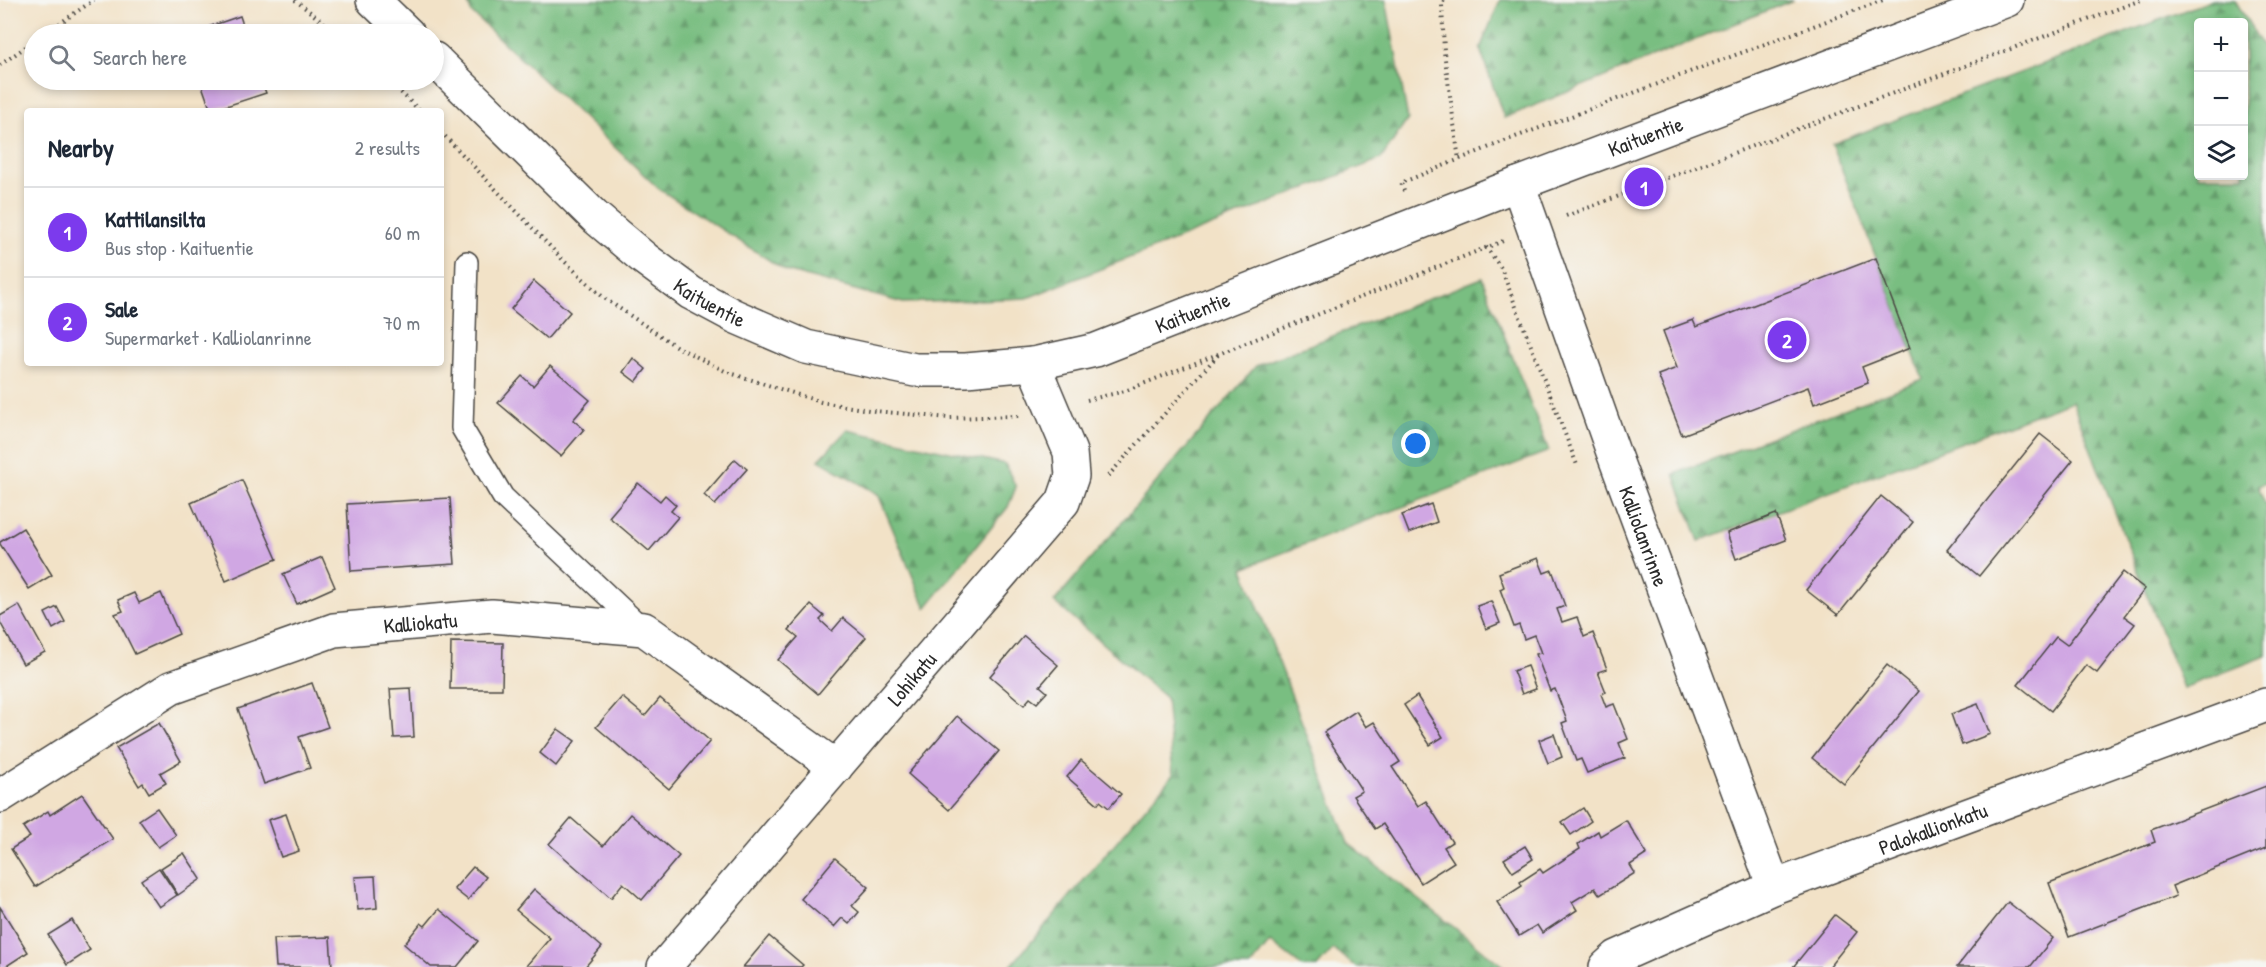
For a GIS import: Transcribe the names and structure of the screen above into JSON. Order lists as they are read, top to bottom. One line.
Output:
{"streets":{"street":["Kaituentie","Kalliolanrinne","Kalliokatu","Lohikatu","Palokallionkatu"]},"crossings":[["Kaituentie","Kalliolanrinne"],["Kaituentie","Lohikatu"],["Kalliolanrinne","Palokallionkatu"]],"page":{"map_buttons":["+","−"],"search":"Search here","heading":["Nearby","2 results"],"pins":["1","2"],"list":[{"mark":"1","name":"Kattilansilta","note":"Bus stop · Kaituentie","value":"60 m"},{"mark":"2","name":"Sale","note":"Supermarket · Kalliolanrinne","value":"70 m"}]}}
